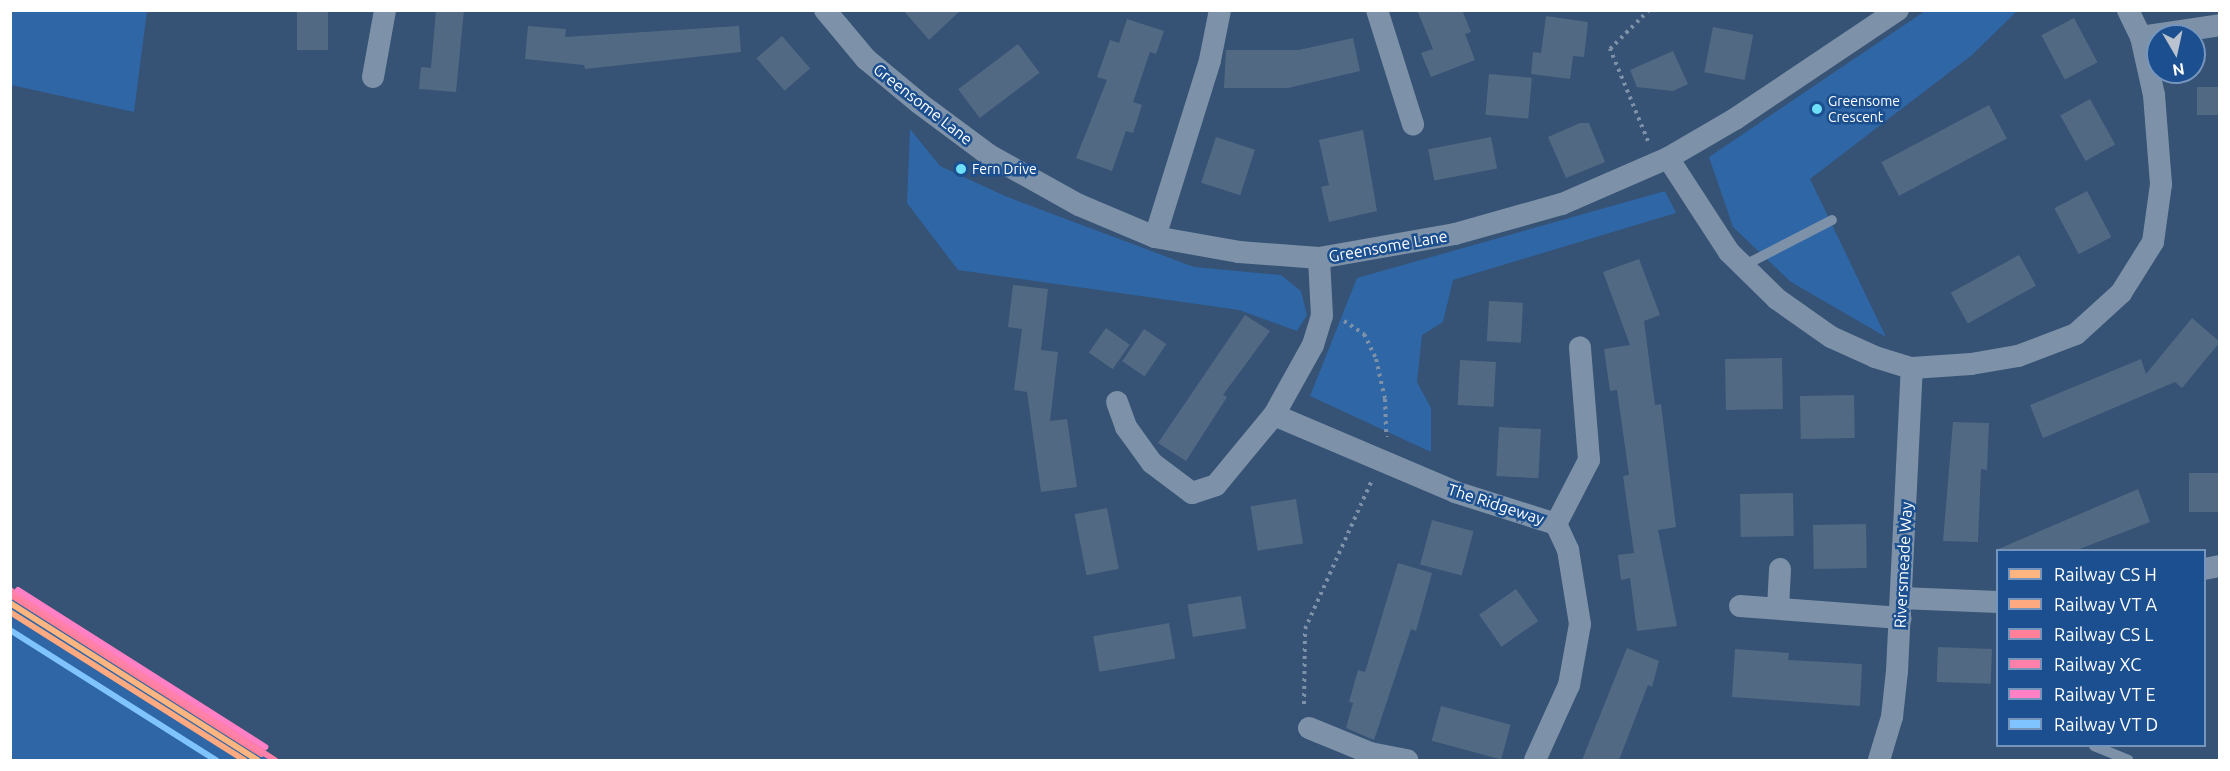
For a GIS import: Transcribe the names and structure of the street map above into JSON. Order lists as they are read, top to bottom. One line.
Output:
{"streets":{"street":["Greensome Lane","The Ridgeway","Riversmeade Way"]},"places":["Greensome Crescent","Fern Drive"],"lines":["rail line XC"],"legend":["Railway CS H","Railway VT A","Railway CS L","Railway XC","Railway VT E","Railway VT D"],"north":"bottom"}
